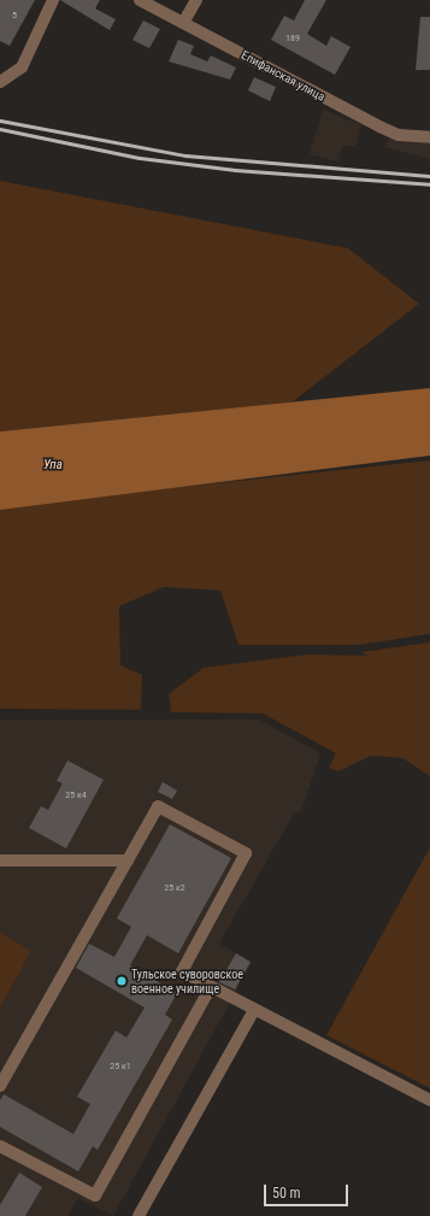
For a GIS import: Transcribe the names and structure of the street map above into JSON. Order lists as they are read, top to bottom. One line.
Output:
{"streets":{"street":["Епифанская улица"]},"water":["Упа"],"places":["Тульское суворовское военное училище"],"house_numbers":["5","189","25 к4","25 к2","25 к1"],"scale_bar":"50 m"}
